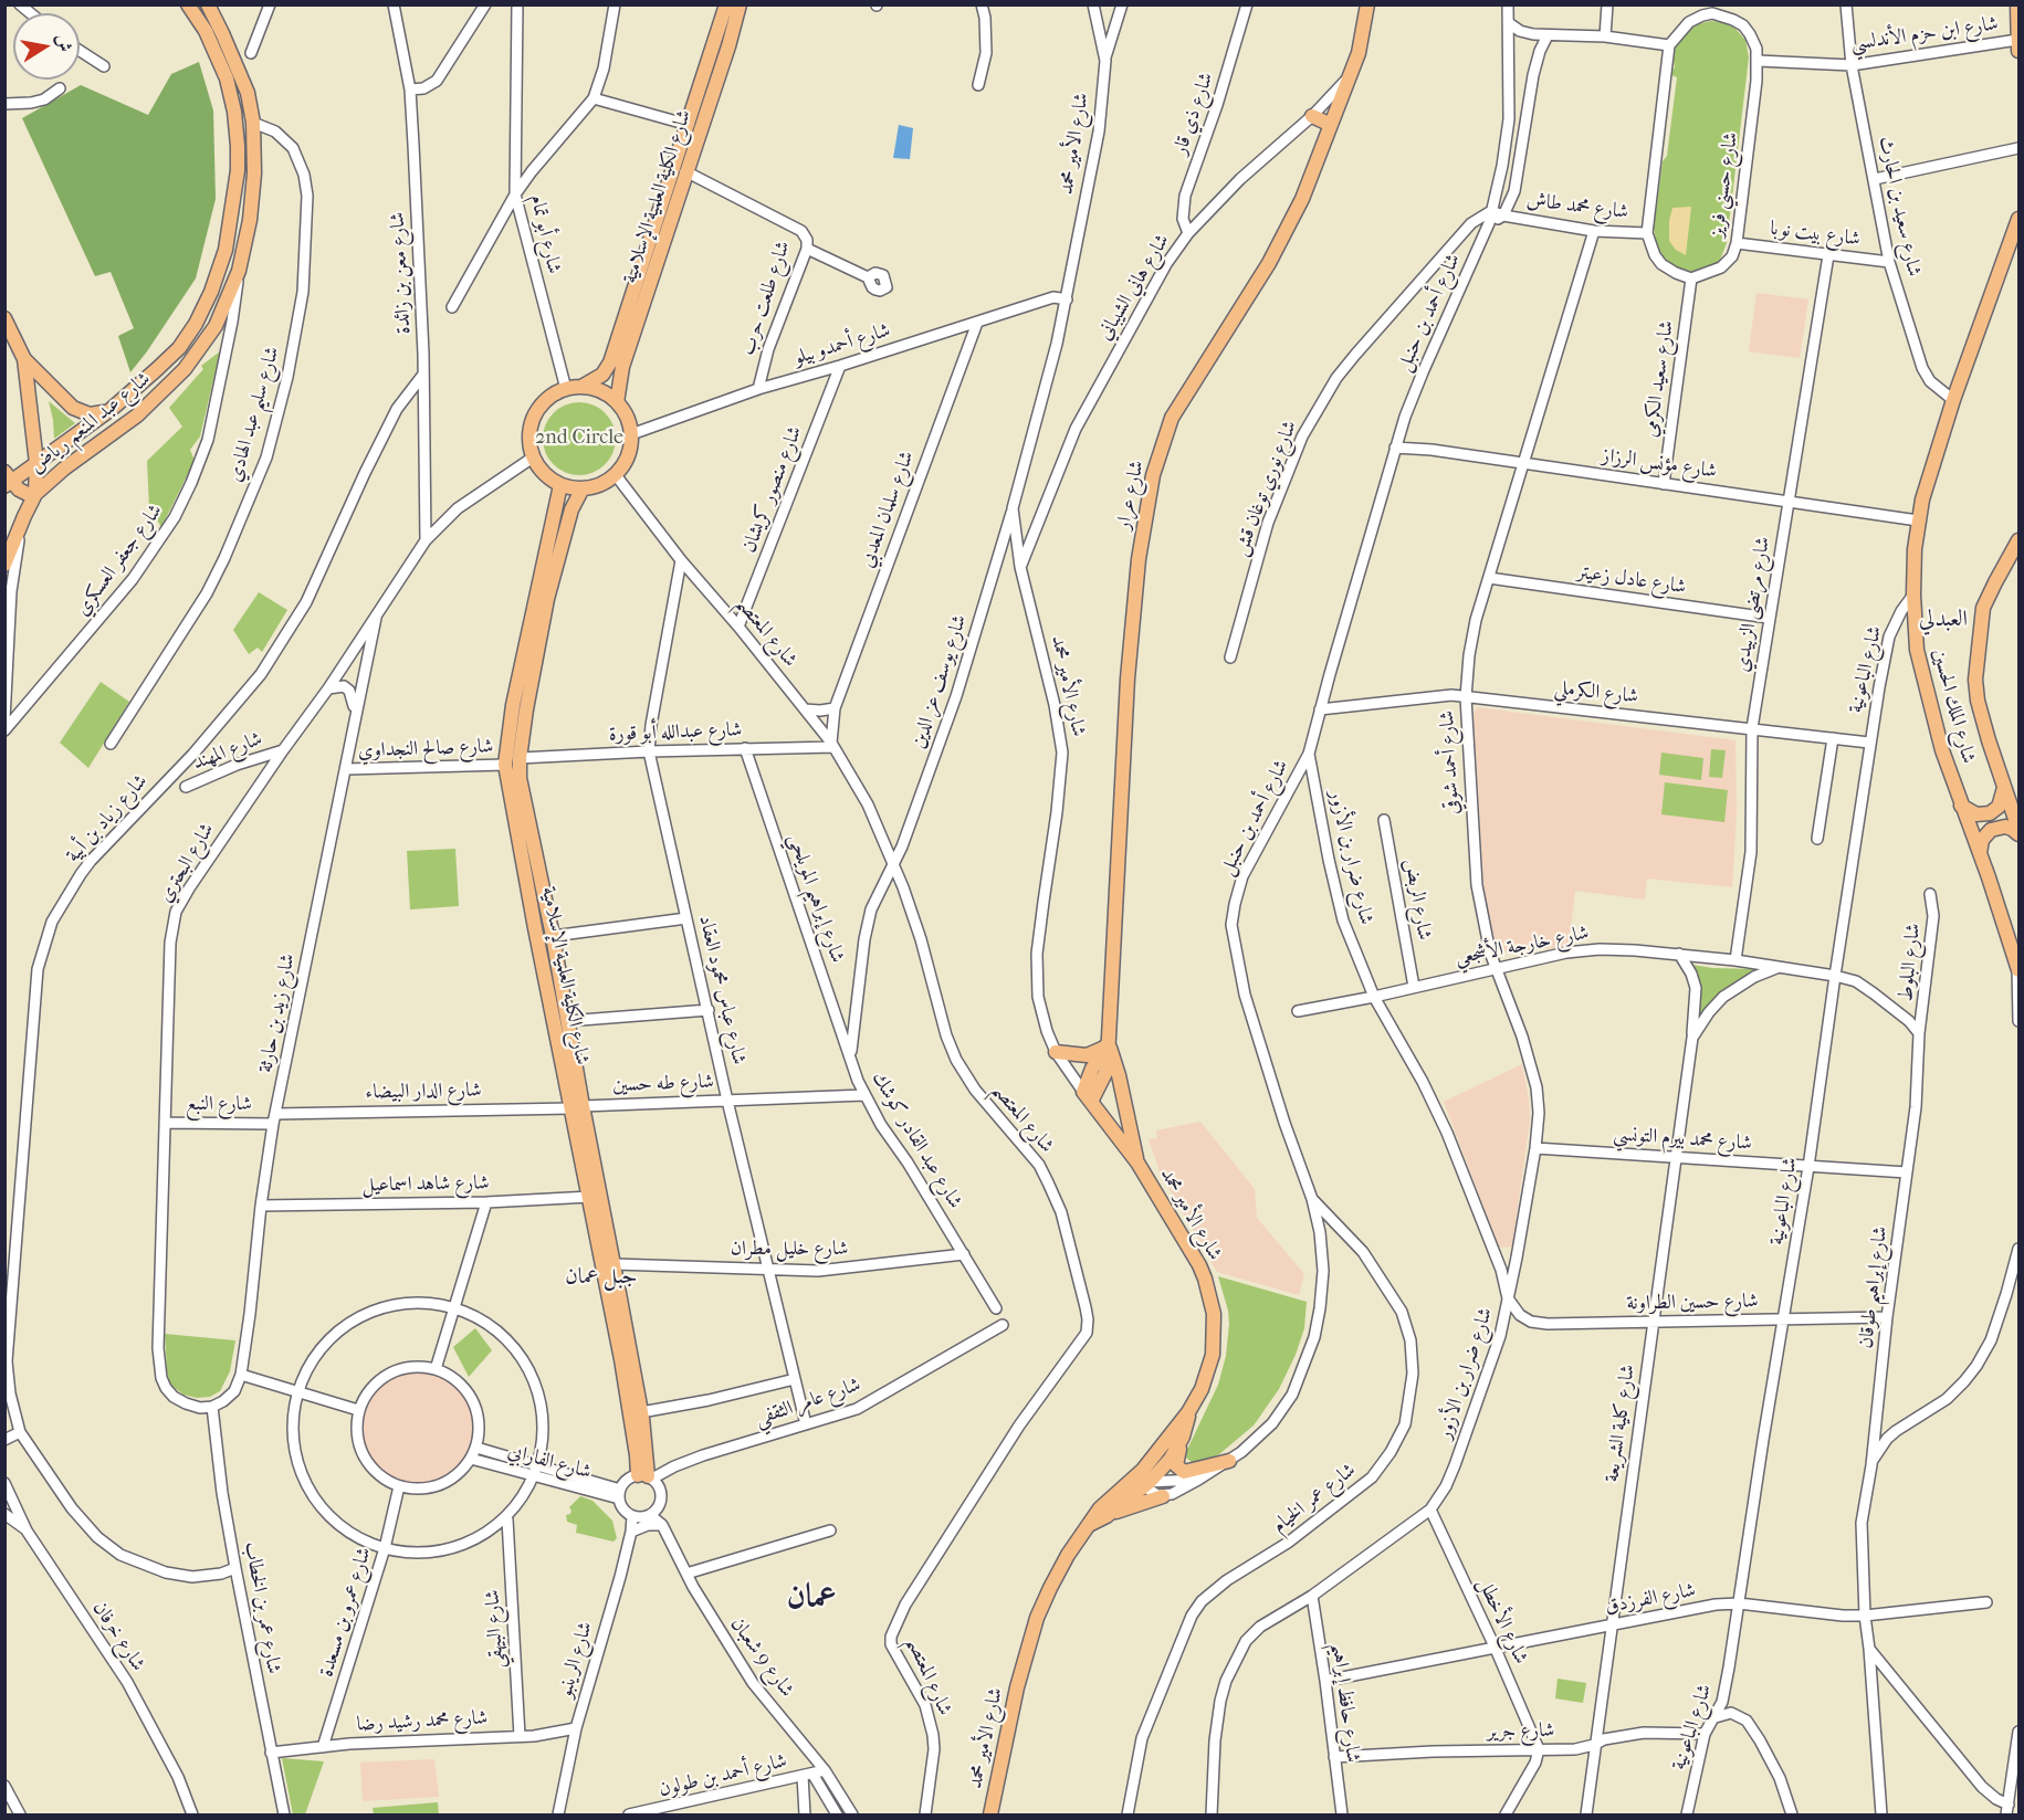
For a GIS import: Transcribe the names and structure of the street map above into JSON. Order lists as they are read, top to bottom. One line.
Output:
{"streets":{"main road":["شارع الأمير محمد","شارع الكلية العلمية الإسلامية","شارع عبد المنعم رياض","شارع عرار","شارع الملك الحسين"],"street":["شارع ابن حزم الأندلسي","شارع ذي قار","شارع حسني فريز","شارع محمد طاش","شارع سعيد بن الحارث","شارع أبو تمام","شارع بيت نوبا","شارع معن بن زائدة","شارع هاني الشيباني","شارع طلعت حرب","شارع أحمد بن حنبل","شارع أحمدو بيلو","شارع سعيد الكرمي","شارع سليم عبد الهادي","شارع مؤنس الرزاز","شارع نوري توغان قش","شارع منصور كريشان","شارع سلمان المعدبي","شارع جعفر العسكري","شارع عادل زعيتر","شارع مرتضى الزبيدي","شارع المعتصم","شارع الباعونية","شارع يوسف عز الدين","شارع الكرملي","شارع عبدالله أبو قورة","شارع صالح النجداوي","شارع المهند","شارع أحمد شوقي","شارع زياد بن أبية","شارع ضرار بن الأزور","شارع البحتري","شارع إبراهيم المويلحي","شارع الربض","شارع خارجة الأشجعي","شارع البلوط","شارع عباس محمود العقاد","شارع زيد بن حارثة","شارع طه حسين","شارع الدار البيضاء","شارع النبع","شارع محمد بيرم التونسي","شارع عبد القادر كوشك","شارع شاهد اسماعيل","شارع خليل مطران","شارع إبراهيم طوقان","شارع حسين الطراونة","شارع عامر الثقفي","شارع كلية الشريعة","شارع الفارابي","شارع عمر الخيام","شارع الفرزدق","شارع عمر بن الخطاب","شارع عمرو بن مسعدة","شارع الأخطل","شارع البيهقي","شارع خرفان","شارع 9 شعبان","شارع الرينبو","شارع حافظ إبراهيم","شارع محمد رشيد رضا","شارع جرير","شارع أحمد بن طولون"]},"crossings":[["شارع ابن حزم الأندلسي","شارع حسني فريز"],["شارع ابن حزم الأندلسي","شارع سعيد بن الحارث"],["شارع ذي قار","شارع هاني الشيباني"],["شارع الأمير محمد","شارع هاني الشيباني"],["شارع الأمير محمد","شارع أحمد بن حنبل"],["شارع الأمير محمد","شارع أحمدو بيلو"],["شارع الأمير محمد","شارع عرار"],["شارع الأمير محمد","شارع يوسف عز الدين"],["شارع حسني فريز","شارع بيت نوبا"],["شارع حسني فريز","شارع سعيد الكرمي"],["شارع الكلية العلمية الإسلامية","شارع أبو تمام"],["شارع الكلية العلمية الإسلامية","شارع طلعت حرب"],["شارع الكلية العلمية الإسلامية","شارع أحمدو بيلو"],["شارع الكلية العلمية الإسلامية","شارع المعتصم"],["شارع الكلية العلمية الإسلامية","شارع عبدالله أبو قورة"],["شارع الكلية العلمية الإسلامية","شارع صالح النجداوي"],["شارع الكلية العلمية الإسلامية","شارع البحتري"],["شارع الكلية العلمية الإسلامية","شارع طه حسين"],["شارع الكلية العلمية الإسلامية","شارع الدار البيضاء"],["شارع الكلية العلمية الإسلامية","شارع شاهد اسماعيل"],["شارع الكلية العلمية الإسلامية","شارع خليل مطران"],["شارع الكلية العلمية الإسلامية","شارع عامر الثقفي"],["شارع الكلية العلمية الإسلامية","شارع الفارابي"],["شارع الكلية العلمية الإسلامية","شارع 9 شعبان"],["شارع الكلية العلمية الإسلامية","شارع الرينبو"],["شارع محمد طاش","شارع أحمد شوقي"],["شارع سعيد بن الحارث","شارع بيت نوبا"],["شارع سعيد بن الحارث","شارع الملك الحسين"],["شارع أبو تمام","شارع أحمدو بيلو"],["شارع أبو تمام","شارع المعتصم"],["شارع أبو تمام","شارع البحتري"],["شارع بيت نوبا","شارع مرتضى الزبيدي"],["شارع معن بن زائدة","شارع زياد بن أبية"],["شارع معن بن زائدة","شارع البحتري"],["شارع هاني الشيباني","شارع عرار"],["شارع طلعت حرب","شارع أحمدو بيلو"],["شارع أحمد بن حنبل","شارع مؤنس الرزاز"],["شارع أحمد بن حنبل","شارع نوري توغان قش"],["شارع أحمد بن حنبل","شارع الكرملي"],["شارع أحمد بن حنبل","شارع ضرار بن الأزور"],["شارع أحمد بن حنبل","شارع عمر الخيام"],["شارع أحمدو بيلو","شارع منصور كريشان"],["شارع أحمدو بيلو","شارع سلمان المعدبي"],["شارع أحمدو بيلو","شارع المعتصم"],["شارع أحمدو بيلو","شارع البحتري"],["شارع سعيد الكرمي","شارع مؤنس الرزاز"],["شارع سليم عبد الهادي","شارع عبد المنعم رياض"],["شارع عبد المنعم رياض","شارع جعفر العسكري"],["شارع مؤنس الرزاز","شارع مرتضى الزبيدي"],["شارع مؤنس الرزاز","شارع الملك الحسين"],["شارع مؤنس الرزاز","شارع أحمد شوقي"],["شارع منصور كريشان","شارع المعتصم"],["شارع سلمان المعدبي","شارع المعتصم"],["شارع سلمان المعدبي","شارع عبدالله أبو قورة"],["شارع عادل زعيتر","شارع مرتضى الزبيدي"],["شارع عادل زعيتر","شارع أحمد شوقي"],["شارع مرتضى الزبيدي","شارع الكرملي"],["شارع مرتضى الزبيدي","شارع خارجة الأشجعي"],["شارع المعتصم","شارع يوسف عز الدين"],["شارع المعتصم","شارع عبدالله أبو قورة"],["شارع المعتصم","شارع البحتري"],["شارع المعتصم","شارع عباس محمود العقاد"],["شارع المعتصم","شارع عبد القادر كوشك"],["شارع الباعونية","شارع الكرملي"],["شارع الباعونية","شارع الملك الحسين"],["شارع الباعونية","شارع خارجة الأشجعي"],["شارع الباعونية","شارع محمد بيرم التونسي"],["شارع الباعونية","شارع حسين الطراونة"],["شارع الباعونية","شارع الفرزدق"],["شارع الباعونية","شارع جرير"],["شارع يوسف عز الدين","شارع عبد القادر كوشك"],["شارع الكرملي","شارع أحمد شوقي"],["شارع عبدالله أبو قورة","شارع إبراهيم المويلحي"],["شارع عبدالله أبو قورة","شارع عباس محمود العقاد"],["شارع صالح النجداوي","شارع زيد بن حارثة"],["شارع المهند","شارع البحتري"],["شارع أحمد شوقي","شارع ضرار بن الأزور"],["شارع أحمد شوقي","شارع خارجة الأشجعي"],["شارع أحمد شوقي","شارع محمد بيرم التونسي"],["شارع أحمد شوقي","شارع حسين الطراونة"],["شارع زياد بن أبية","شارع عمر بن الخطاب"],["شارع ضرار بن الأزور","شارع خارجة الأشجعي"],["شارع ضرار بن الأزور","شارع حسين الطراونة"],["شارع ضرار بن الأزور","شارع الأخطل"],["شارع ضرار بن الأزور","شارع حافظ إبراهيم"],["شارع البحتري","شارع زيد بن حارثة"],["شارع البحتري","شارع النبع"],["شارع البحتري","شارع عمر بن الخطاب"],["شارع إبراهيم المويلحي","شارع عبد القادر كوشك"],["شارع الربض","شارع خارجة الأشجعي"],["شارع خارجة الأشجعي","شارع كلية الشريعة"],["شارع البلوط","شارع إبراهيم طوقان"],["شارع عباس محمود العقاد","شارع طه حسين"],["شارع عباس محمود العقاد","شارع خليل مطران"],["شارع عباس محمود العقاد","شارع عامر الثقفي"],["شارع زيد بن حارثة","شارع الدار البيضاء"],["شارع زيد بن حارثة","شارع النبع"],["شارع زيد بن حارثة","شارع شاهد اسماعيل"],["شارع زيد بن حارثة","شارع عمر بن الخطاب"],["شارع طه حسين","شارع الدار البيضاء"],["شارع طه حسين","شارع عبد القادر كوشك"],["شارع الدار البيضاء","شارع النبع"],["شارع محمد بيرم التونسي","شارع إبراهيم طوقان"],["شارع محمد بيرم التونسي","شارع كلية الشريعة"],["شارع عبد القادر كوشك","شارع خليل مطران"],["شارع إبراهيم طوقان","شارع حسين الطراونة"],["شارع إبراهيم طوقان","شارع الفرزدق"],["شارع حسين الطراونة","شارع كلية الشريعة"],["شارع عامر الثقفي","شارع الفارابي"],["شارع عامر الثقفي","شارع 9 شعبان"],["شارع عامر الثقفي","شارع الرينبو"],["شارع كلية الشريعة","شارع الفرزدق"],["شارع كلية الشريعة","شارع جرير"],["شارع الفارابي","شارع عمرو بن مسعدة"],["شارع الفارابي","شارع 9 شعبان"],["شارع الفارابي","شارع الرينبو"],["شارع الفرزدق","شارع الأخطل"],["شارع الفرزدق","شارع حافظ إبراهيم"],["شارع عمر بن الخطاب","شارع محمد رشيد رضا"],["شارع عمرو بن مسعدة","شارع محمد رشيد رضا"],["شارع الأخطل","شارع جرير"],["شارع البيهقي","شارع محمد رشيد رضا"],["شارع 9 شعبان","شارع الرينبو"],["شارع 9 شعبان","شارع أحمد بن طولون"],["شارع الرينبو","شارع محمد رشيد رضا"],["شارع حافظ إبراهيم","شارع جرير"]],"districts":["العبدلي","جبل عمان","عمان"],"parks":["2nd Circle"],"north":"right"}
